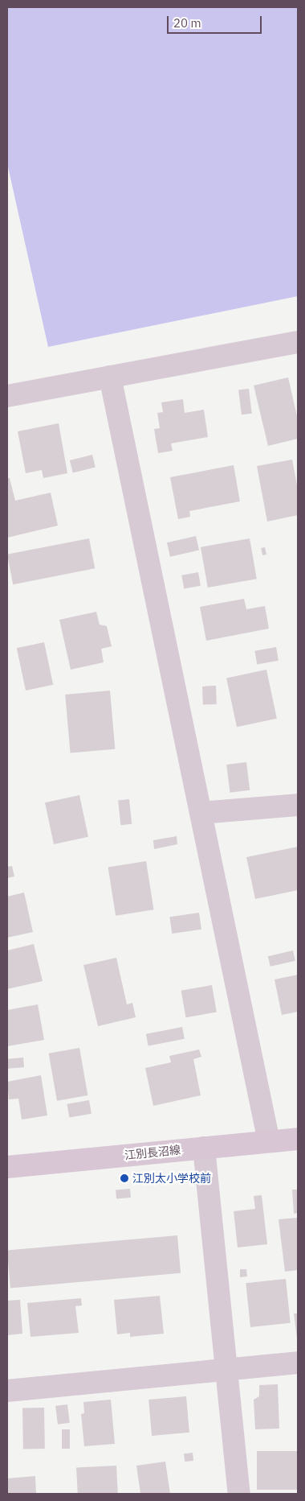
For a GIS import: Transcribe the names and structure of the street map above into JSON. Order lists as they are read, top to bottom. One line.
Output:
{"streets":{"main road":["江別長沼線"]},"places":["江別太小学校前"],"scale_bar":"20 m"}
